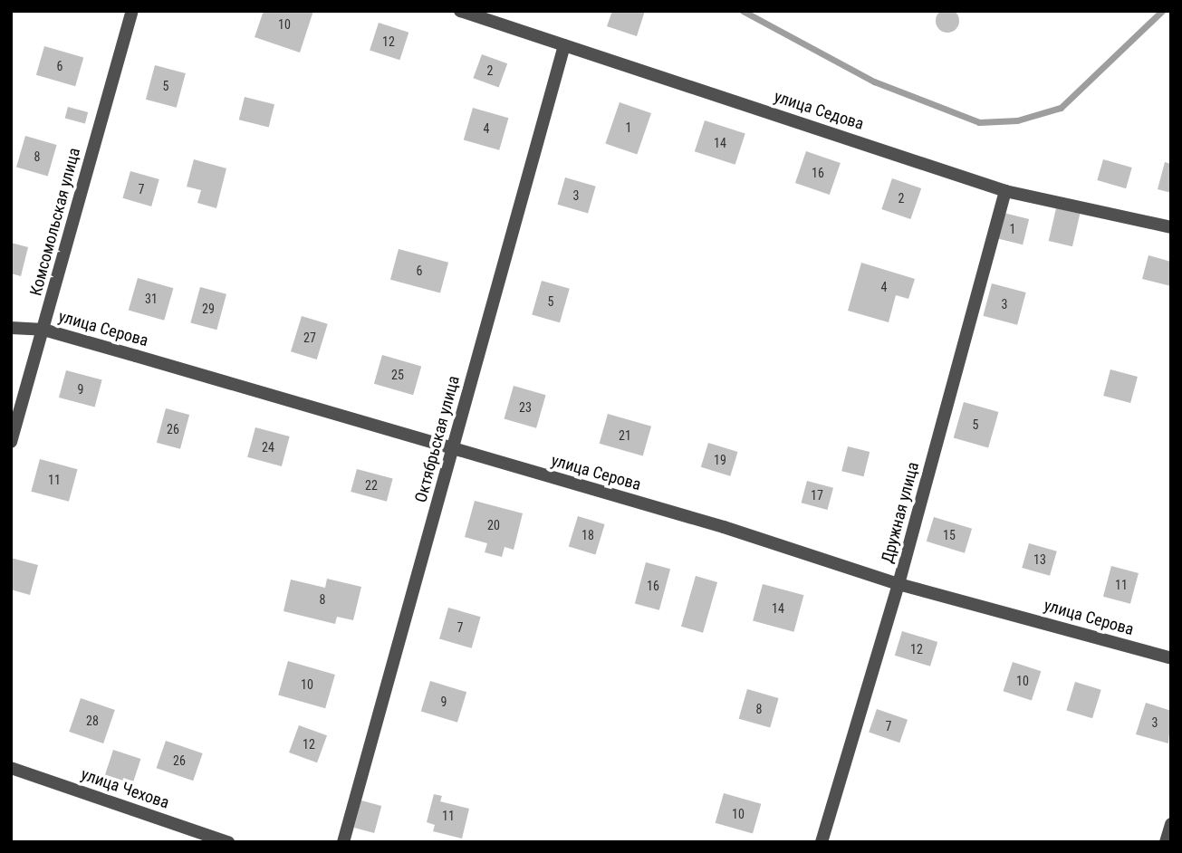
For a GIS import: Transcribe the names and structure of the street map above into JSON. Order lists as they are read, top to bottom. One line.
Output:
{"streets":{"street":["улица Седова","Комсомольская улица","улица Серова","Октябрьская улица","Дружная улица","улица Чехова"]},"crossings":[["улица Седова","Октябрьская улица"],["улица Седова","Дружная улица"],["Комсомольская улица","улица Серова"],["улица Серова","Октябрьская улица"],["улица Серова","Дружная улица"]],"house_numbers":["10","12","6","2","5","1","4","14","8","16","7","3","2","1","6","4","31","5","3","29","27","25","9","23","5","26","21","24","19","11","22","17","20","18","15","13","11","16","8","14","7","12","10","10","9","8","28","3","7","12","26","10","11"]}
